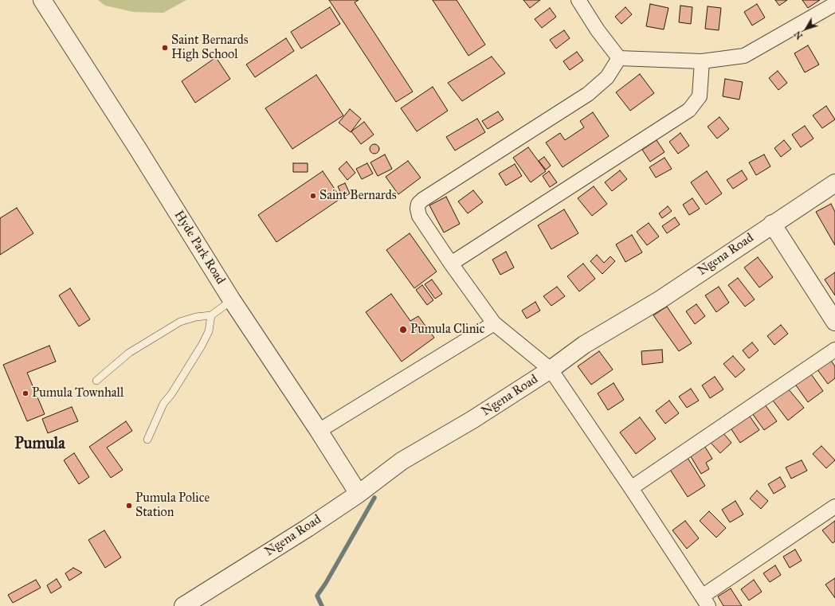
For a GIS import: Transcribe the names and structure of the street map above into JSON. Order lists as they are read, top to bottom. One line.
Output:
{"streets":{"street":["Hyde Park Road","Ngena Road"]},"crossings":[["Hyde Park Road","Ngena Road"]],"districts":["Pumula"],"places":["Saint Bernards High School","Saint Bernards","Pumula Clinic","Pumula Townhall","Pumula Police Station"],"north":"bottom left"}
